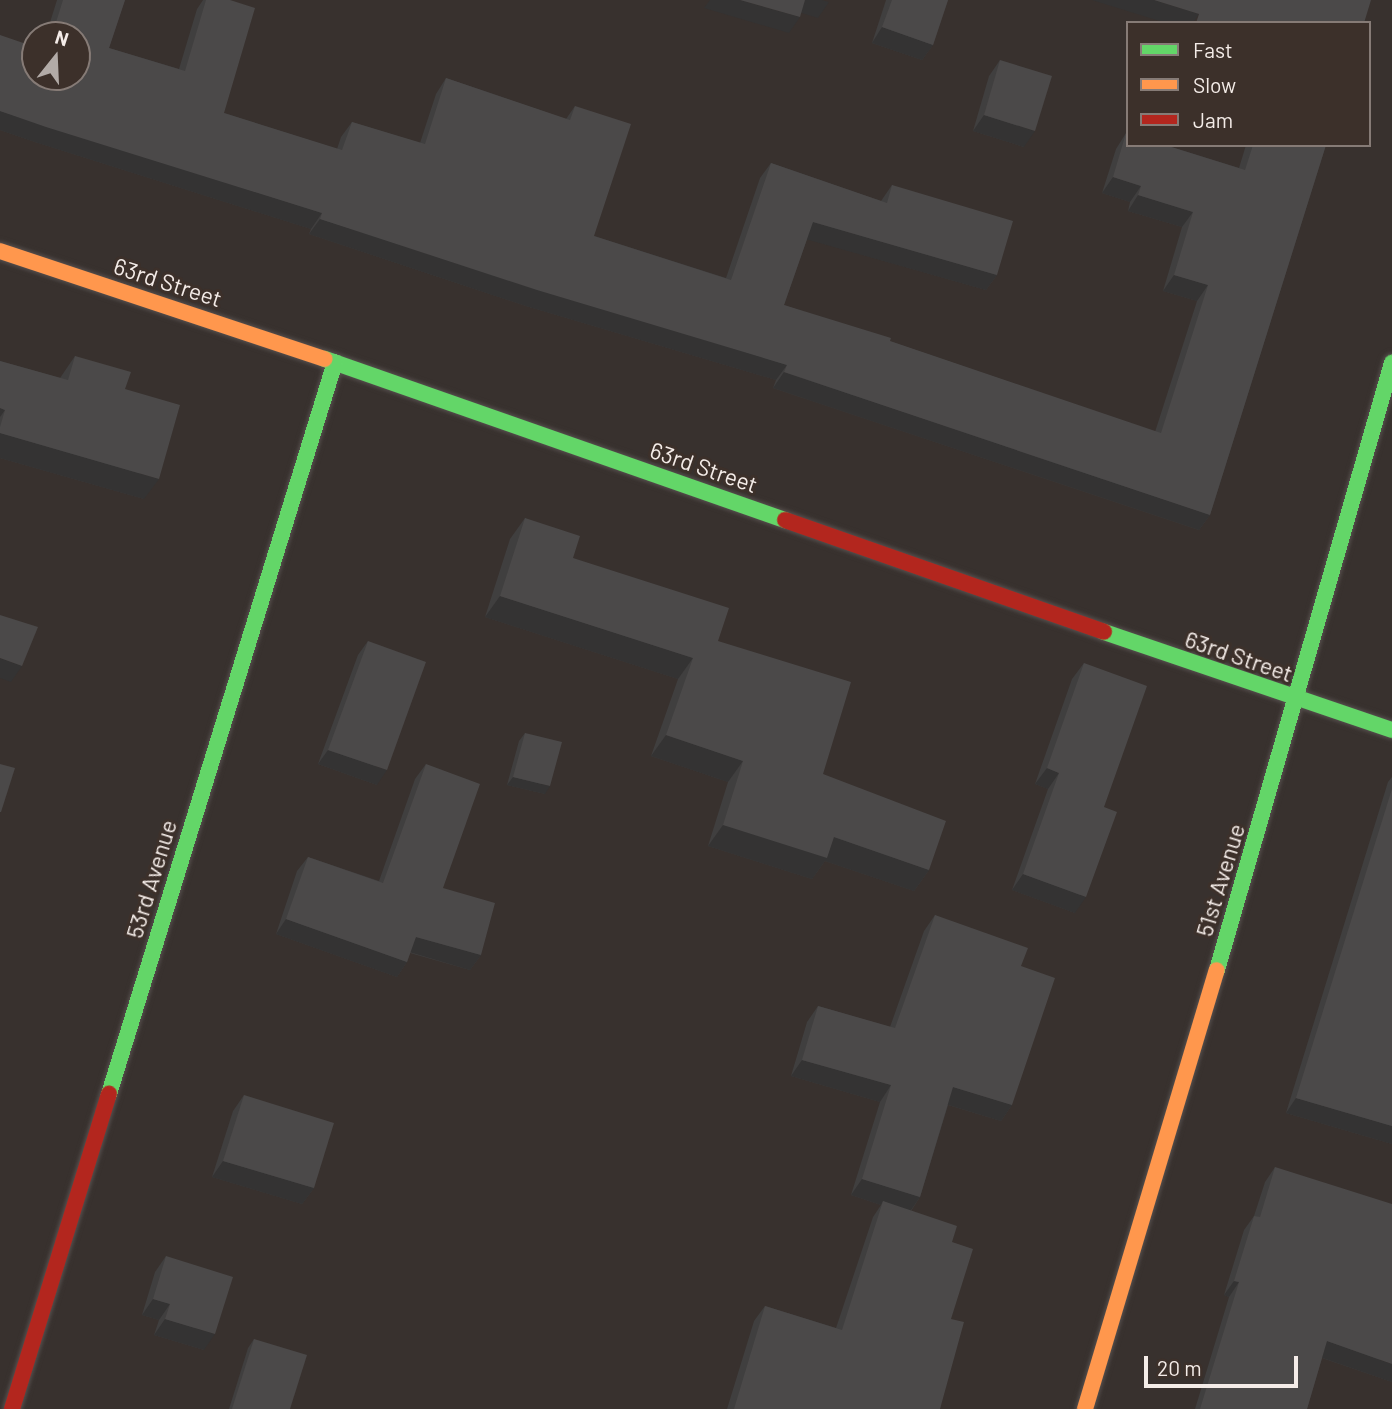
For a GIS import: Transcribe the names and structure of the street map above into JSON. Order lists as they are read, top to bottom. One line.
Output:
{"streets":{"street":["63rd Street","53rd Avenue","51st Avenue"]},"crossings":[["63rd Street","53rd Avenue"],["63rd Street","51st Avenue"]],"legend":["Fast","Slow","Jam"],"scale_bar":"20 m","north":"top"}
